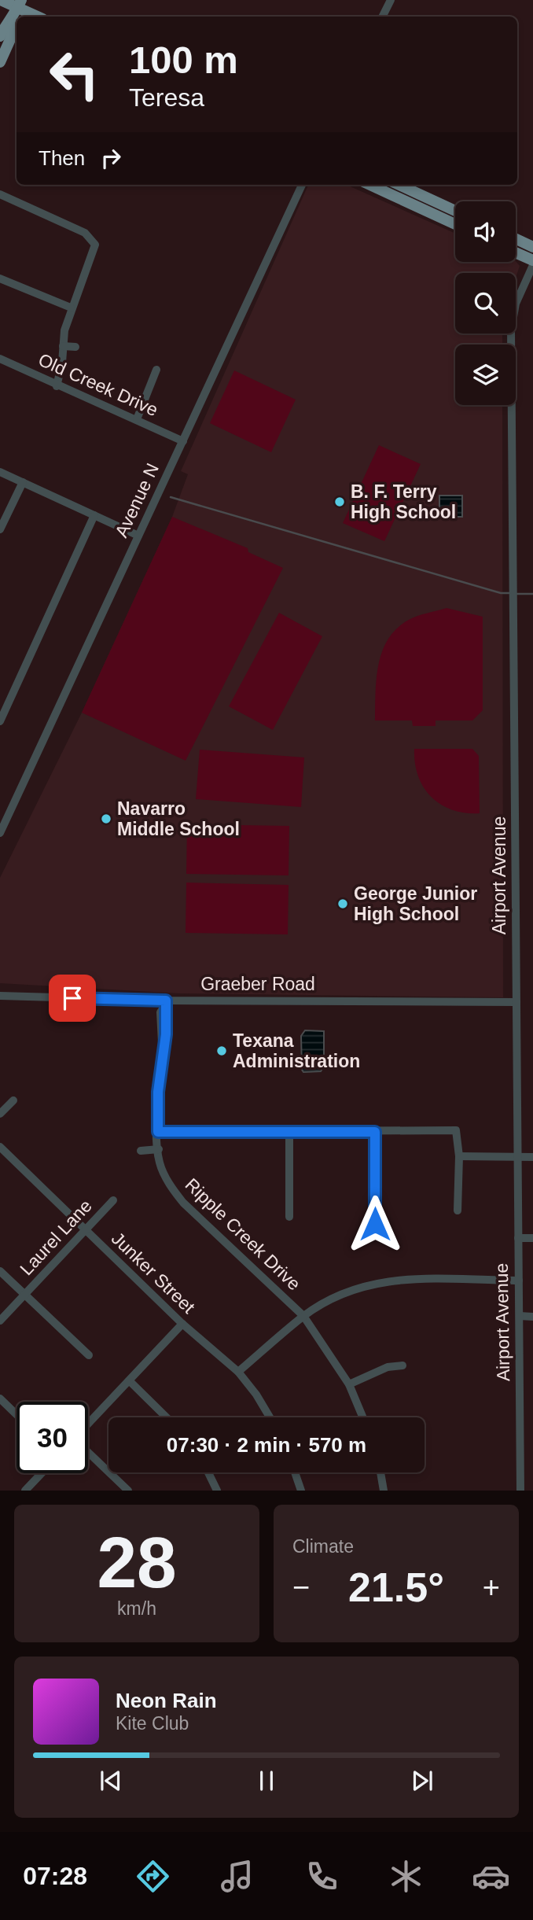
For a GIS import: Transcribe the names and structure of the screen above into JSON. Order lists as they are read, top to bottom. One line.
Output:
{"streets":{"street":["Old Creek Drive","Avenue N","Airport Avenue","Graeber Road","Ripple Creek Drive","Laurel Lane","Junker Street"]},"crossings":[["Old Creek Drive","Avenue N"],["Airport Avenue","Graeber Road"],["Graeber Road","Ripple Creek Drive"],["Laurel Lane","Junker Street"]],"places":["B. F. Terry High School","Navarro Middle School","George Junior High School","Texana Administration"],"page":{"turn":["100 m","Teresa"],"then":"Then","limit":"30","trip":"07:30 · 2 min · 570 m","tile":[["28","km/h"],"Climate"],"heat":["−","21.5°","+"],"song":["Neon Rain","Kite Club"],"tabs":"07:28"}}
